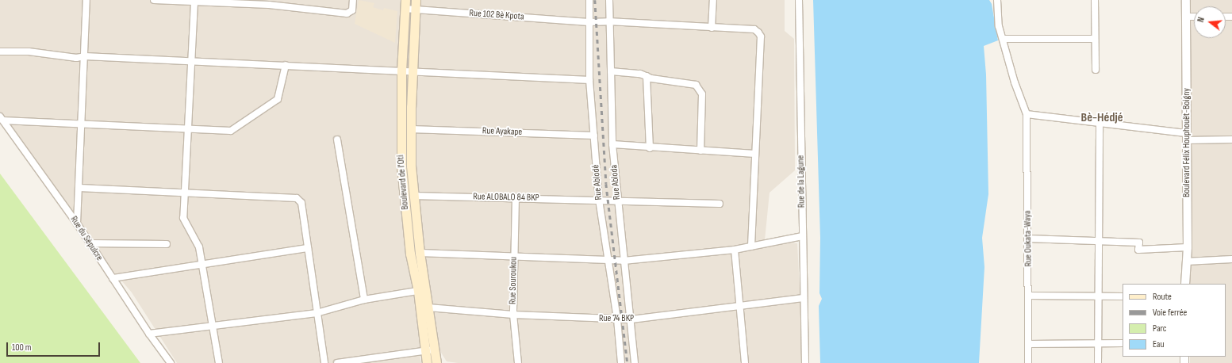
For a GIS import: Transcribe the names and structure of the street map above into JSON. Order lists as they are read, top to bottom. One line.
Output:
{"streets":{"main road":["Boulevard de l'Oti"],"street":["Rue 102 Bè Kpota","Rue Ayakape","Boulevard Félix Houphouët-Boigny","Rue de la Lagune","Rue Ablodé","Rue Abloda","Rue ALOBALO 84 BKP","Rue du Sépulcre","Rue Oukata-Waya","Rue Souroukou","Rue 74 BKP"]},"crossings":[["Rue 102 Bè Kpota","Boulevard de l'Oti"],["Rue 102 Bè Kpota","Rue Ablodé"],["Rue 102 Bè Kpota","Rue Abloda"],["Rue Ayakape","Boulevard de l'Oti"],["Rue Ayakape","Rue Ablodé"],["Rue de la Lagune","Rue 74 BKP"],["Boulevard de l'Oti","Rue ALOBALO 84 BKP"],["Boulevard de l'Oti","Rue 74 BKP"],["Rue Ablodé","Rue ALOBALO 84 BKP"],["Rue Ablodé","Rue 74 BKP"],["Rue Abloda","Rue ALOBALO 84 BKP"],["Rue Abloda","Rue 74 BKP"],["Rue ALOBALO 84 BKP","Rue Souroukou"],["Rue Souroukou","Rue 74 BKP"]],"districts":["Bè-Hédjé"],"legend":["Route","Voie ferrée","Parc","Eau"],"scale_bar":"100 m","north":"left"}
